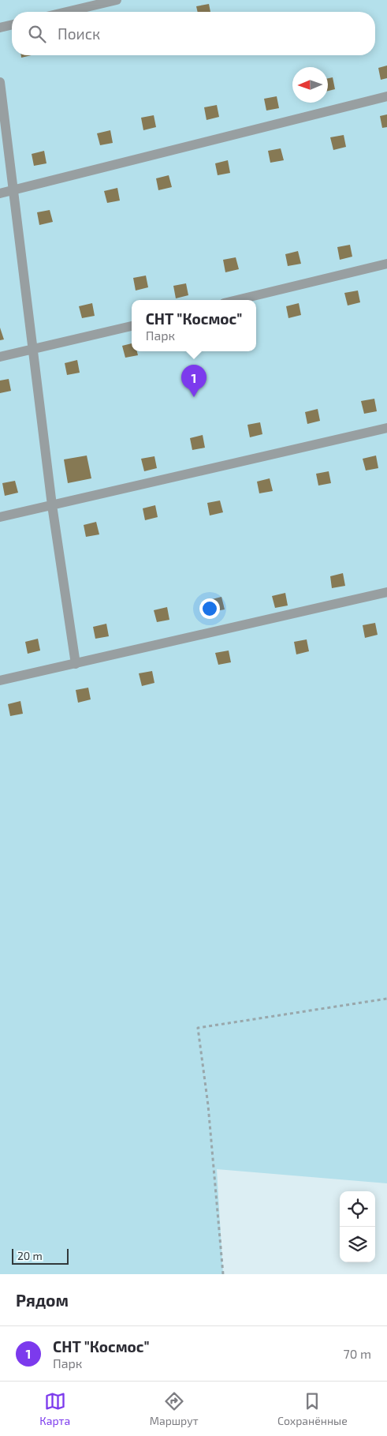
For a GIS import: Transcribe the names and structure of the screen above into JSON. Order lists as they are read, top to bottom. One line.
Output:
{"scale_bar":"20 m","north":"left","page":{"search":"Поиск","popup":["СНТ \"Космос\"","Парк"],"pins":"1","scale":"20 m","heading":"Рядом","list":[{"mark":"1","name":"СНТ \"Космос\"","note":"Парк","value":"70 m"}],"nav":["Карта","Маршрут","Сохранённые"]}}
